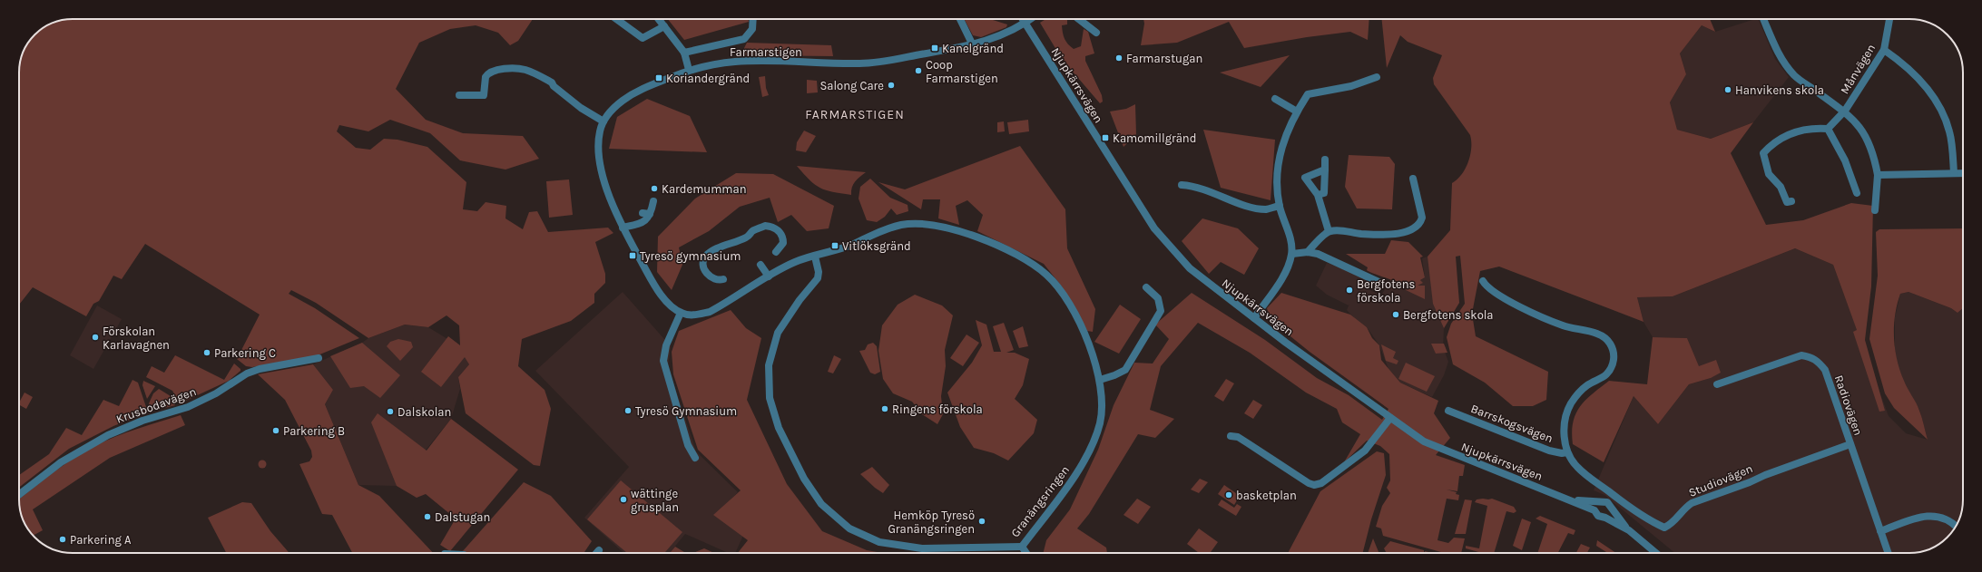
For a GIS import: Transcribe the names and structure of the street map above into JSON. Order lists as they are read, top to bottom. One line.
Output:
{"streets":{"street":["Farmarstigen","Månvägen","Njupkärrsvägen","Krusbodavägen","Radiovägen","Barrskogsvägen","Studiovägen","Granängsringen"]},"crossings":[["Farmarstigen","Njupkärrsvägen"],["Radiovägen","Studiovägen"],["Barrskogsvägen","Studiovägen"]],"districts":["FARMARSTIGEN"],"places":{"transit":["Kanelgränd","Koriandergränd","Kamomillgränd","Vitlöksgränd","Tyresö gymnasium"],"other":["Farmarstugan","Coop Farmarstigen","Salong Care","Hanvikens skola","Kardemumman","Bergfotens förskola","Bergfotens skola","Förskolan Karlavagnen","Parkering C","Ringens förskola","Tyresö Gymnasium","Dalskolan","Parkering B","basketplan","wättinge grusplan","Dalstugan","Hemköp Tyresö Granängsringen","Parkering A"]}}
